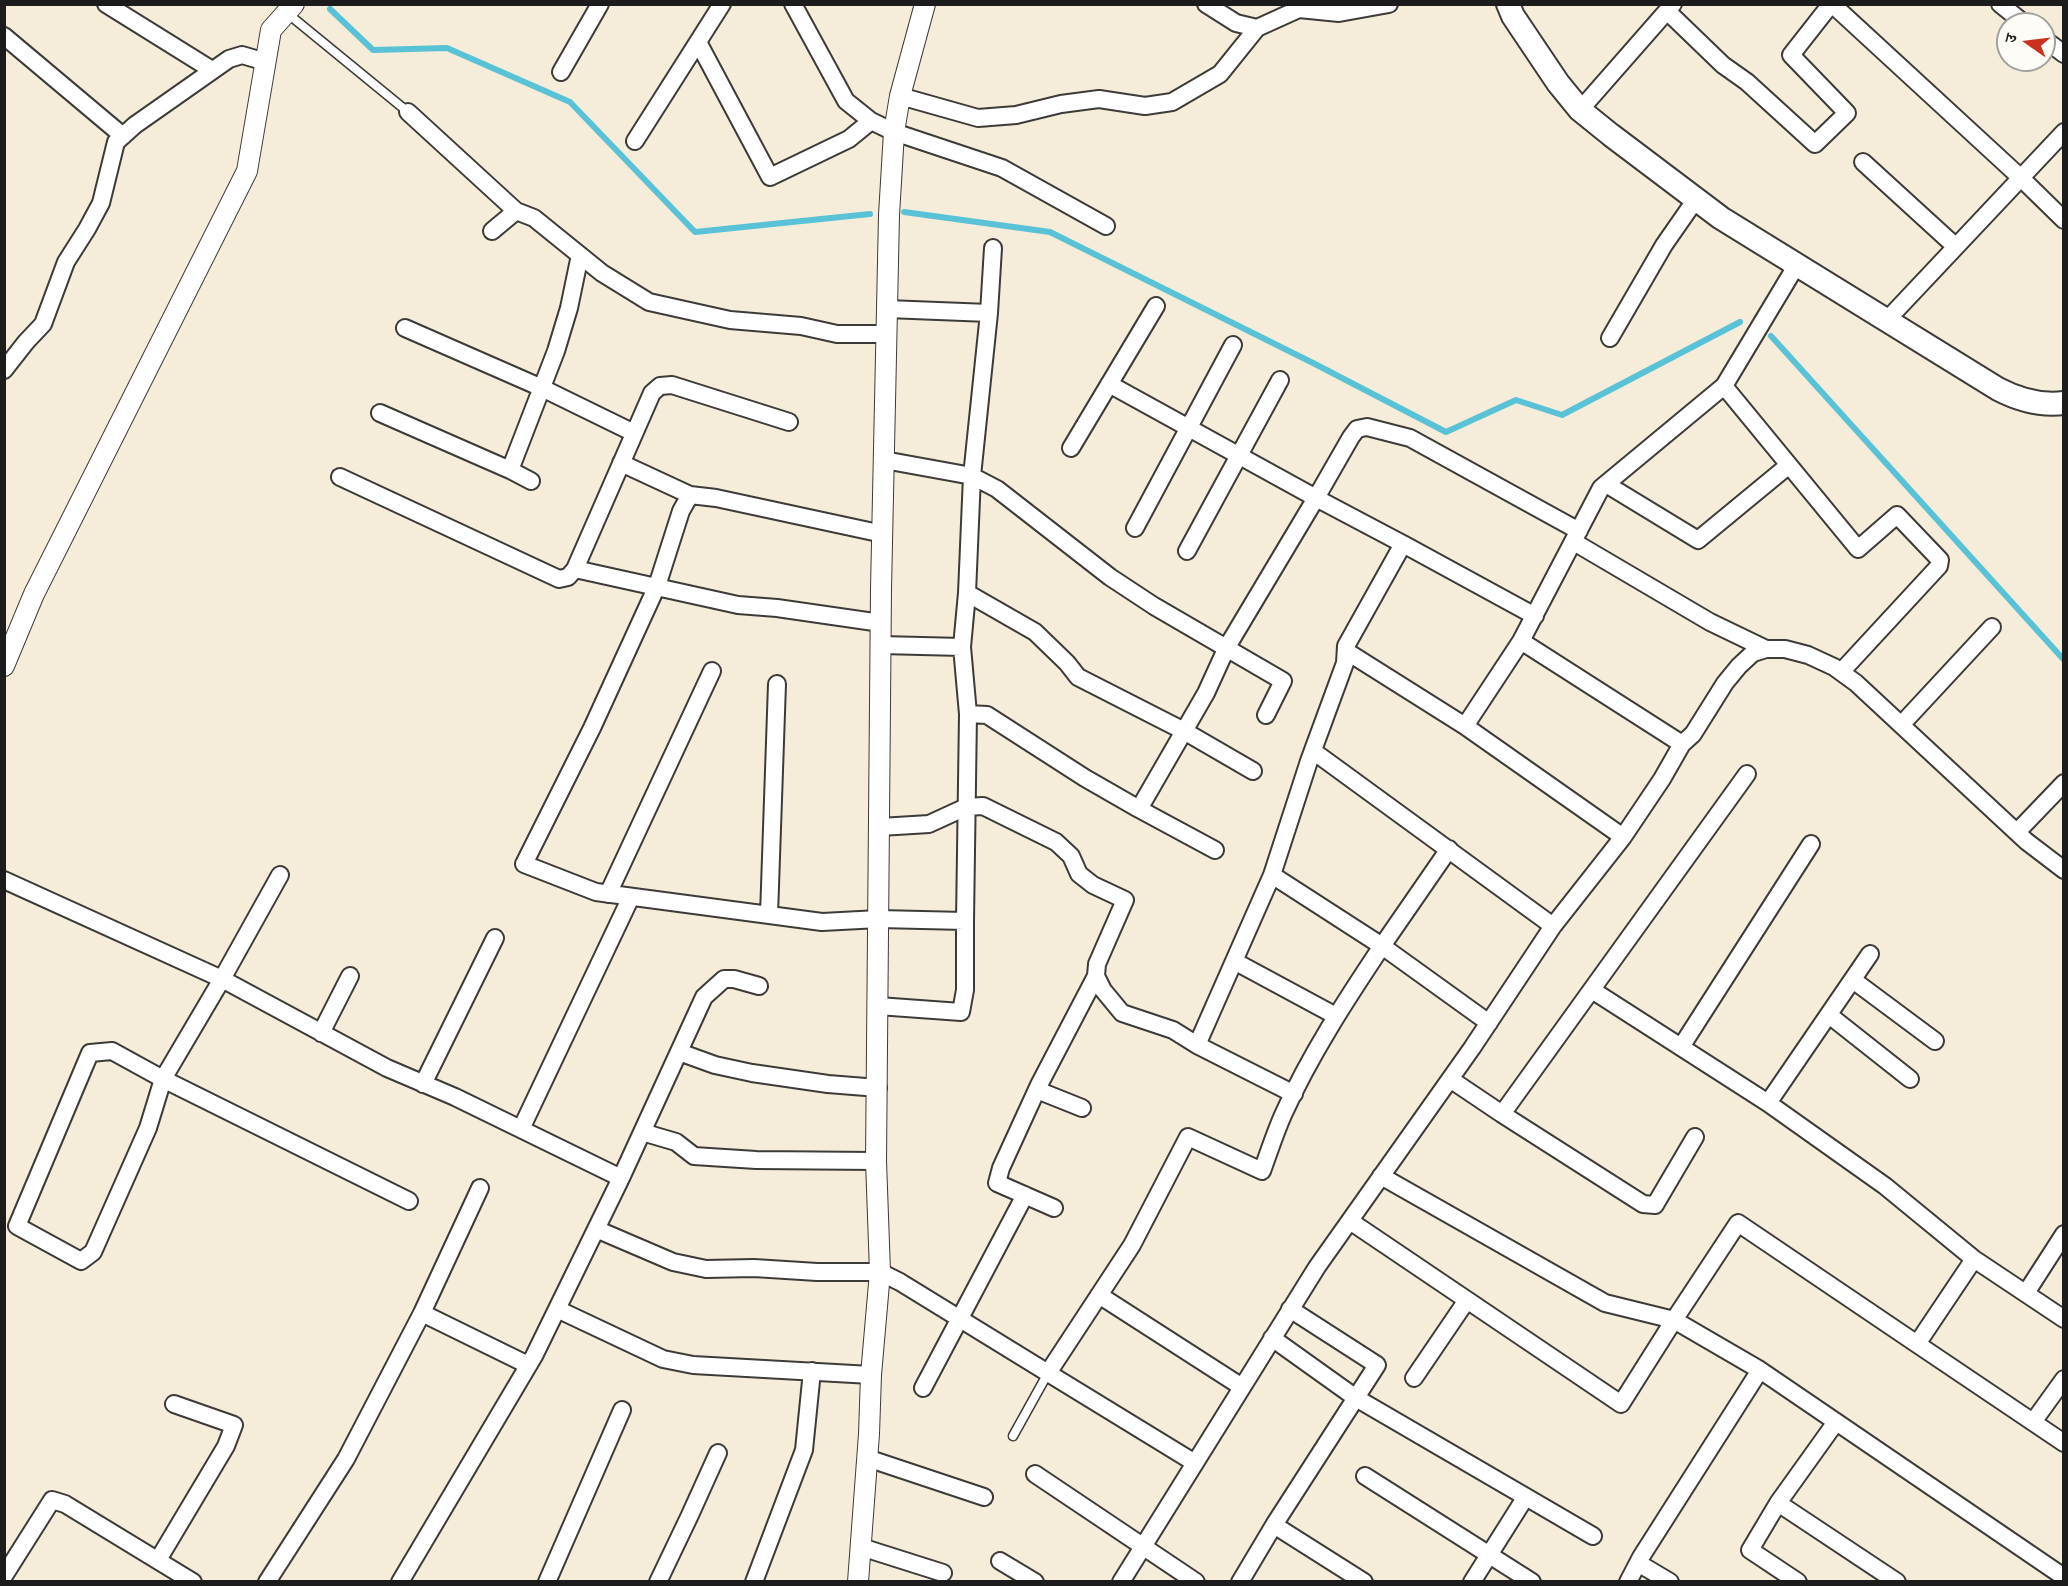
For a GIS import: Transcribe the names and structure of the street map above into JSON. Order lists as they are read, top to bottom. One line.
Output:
{"north":"left"}
